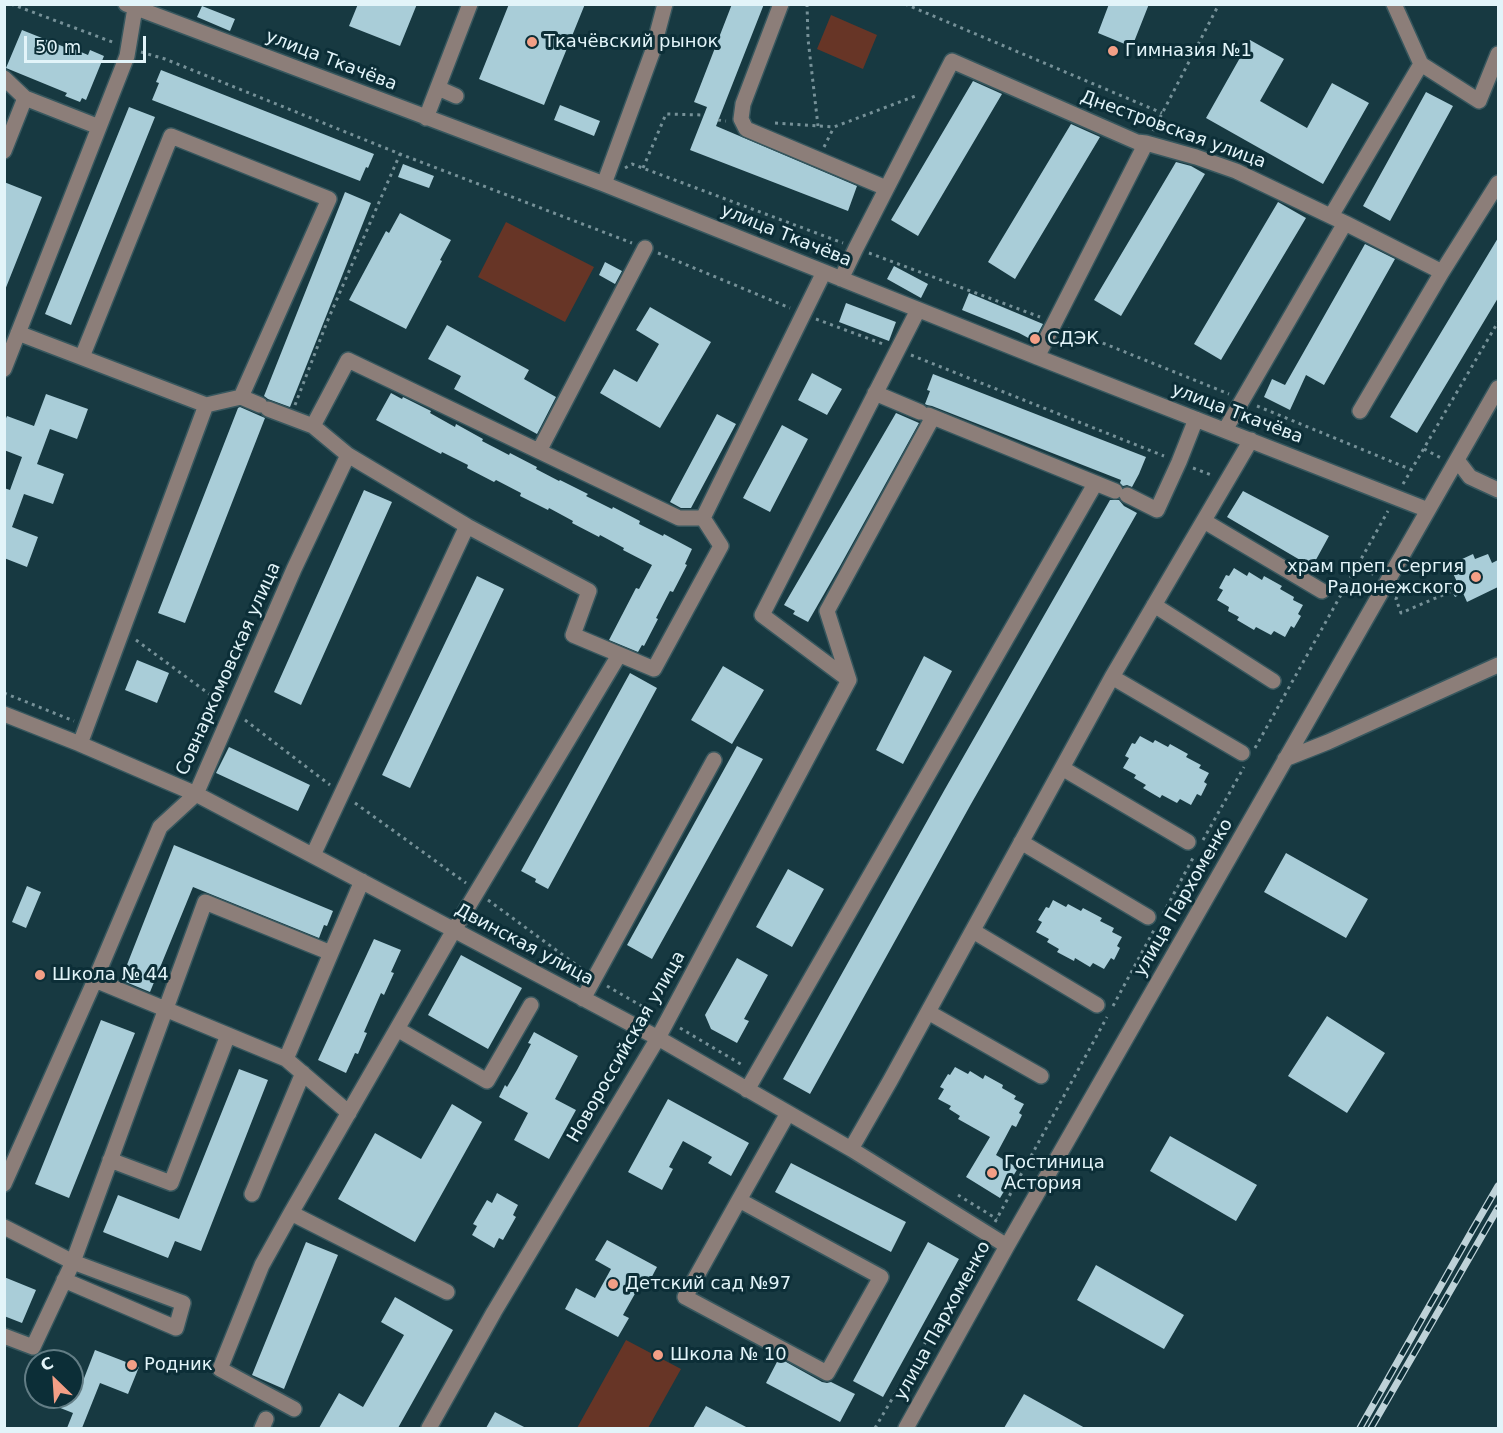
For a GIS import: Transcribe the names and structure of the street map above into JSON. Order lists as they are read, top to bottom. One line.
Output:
{"streets":{"street":["улица Ткачёва","Днестровская улица","Совнаркомовская улица","улица Пархоменко","Двинская улица","Новороссийская улица"]},"crossings":[["улица Ткачёва","улица Пархоменко"],["Совнаркомовская улица","Двинская улица"],["улица Пархоменко","Двинская улица"],["Двинская улица","Новороссийская улица"]],"places":["Ткачёвский рынок","Гимназия №1","СДЭК","храм преп. Сергия Радонежского","Школа № 44","Гостиница Астория","Детский сад №97","Школа № 10","Родник"],"scale_bar":"50 m","north":"top left"}
